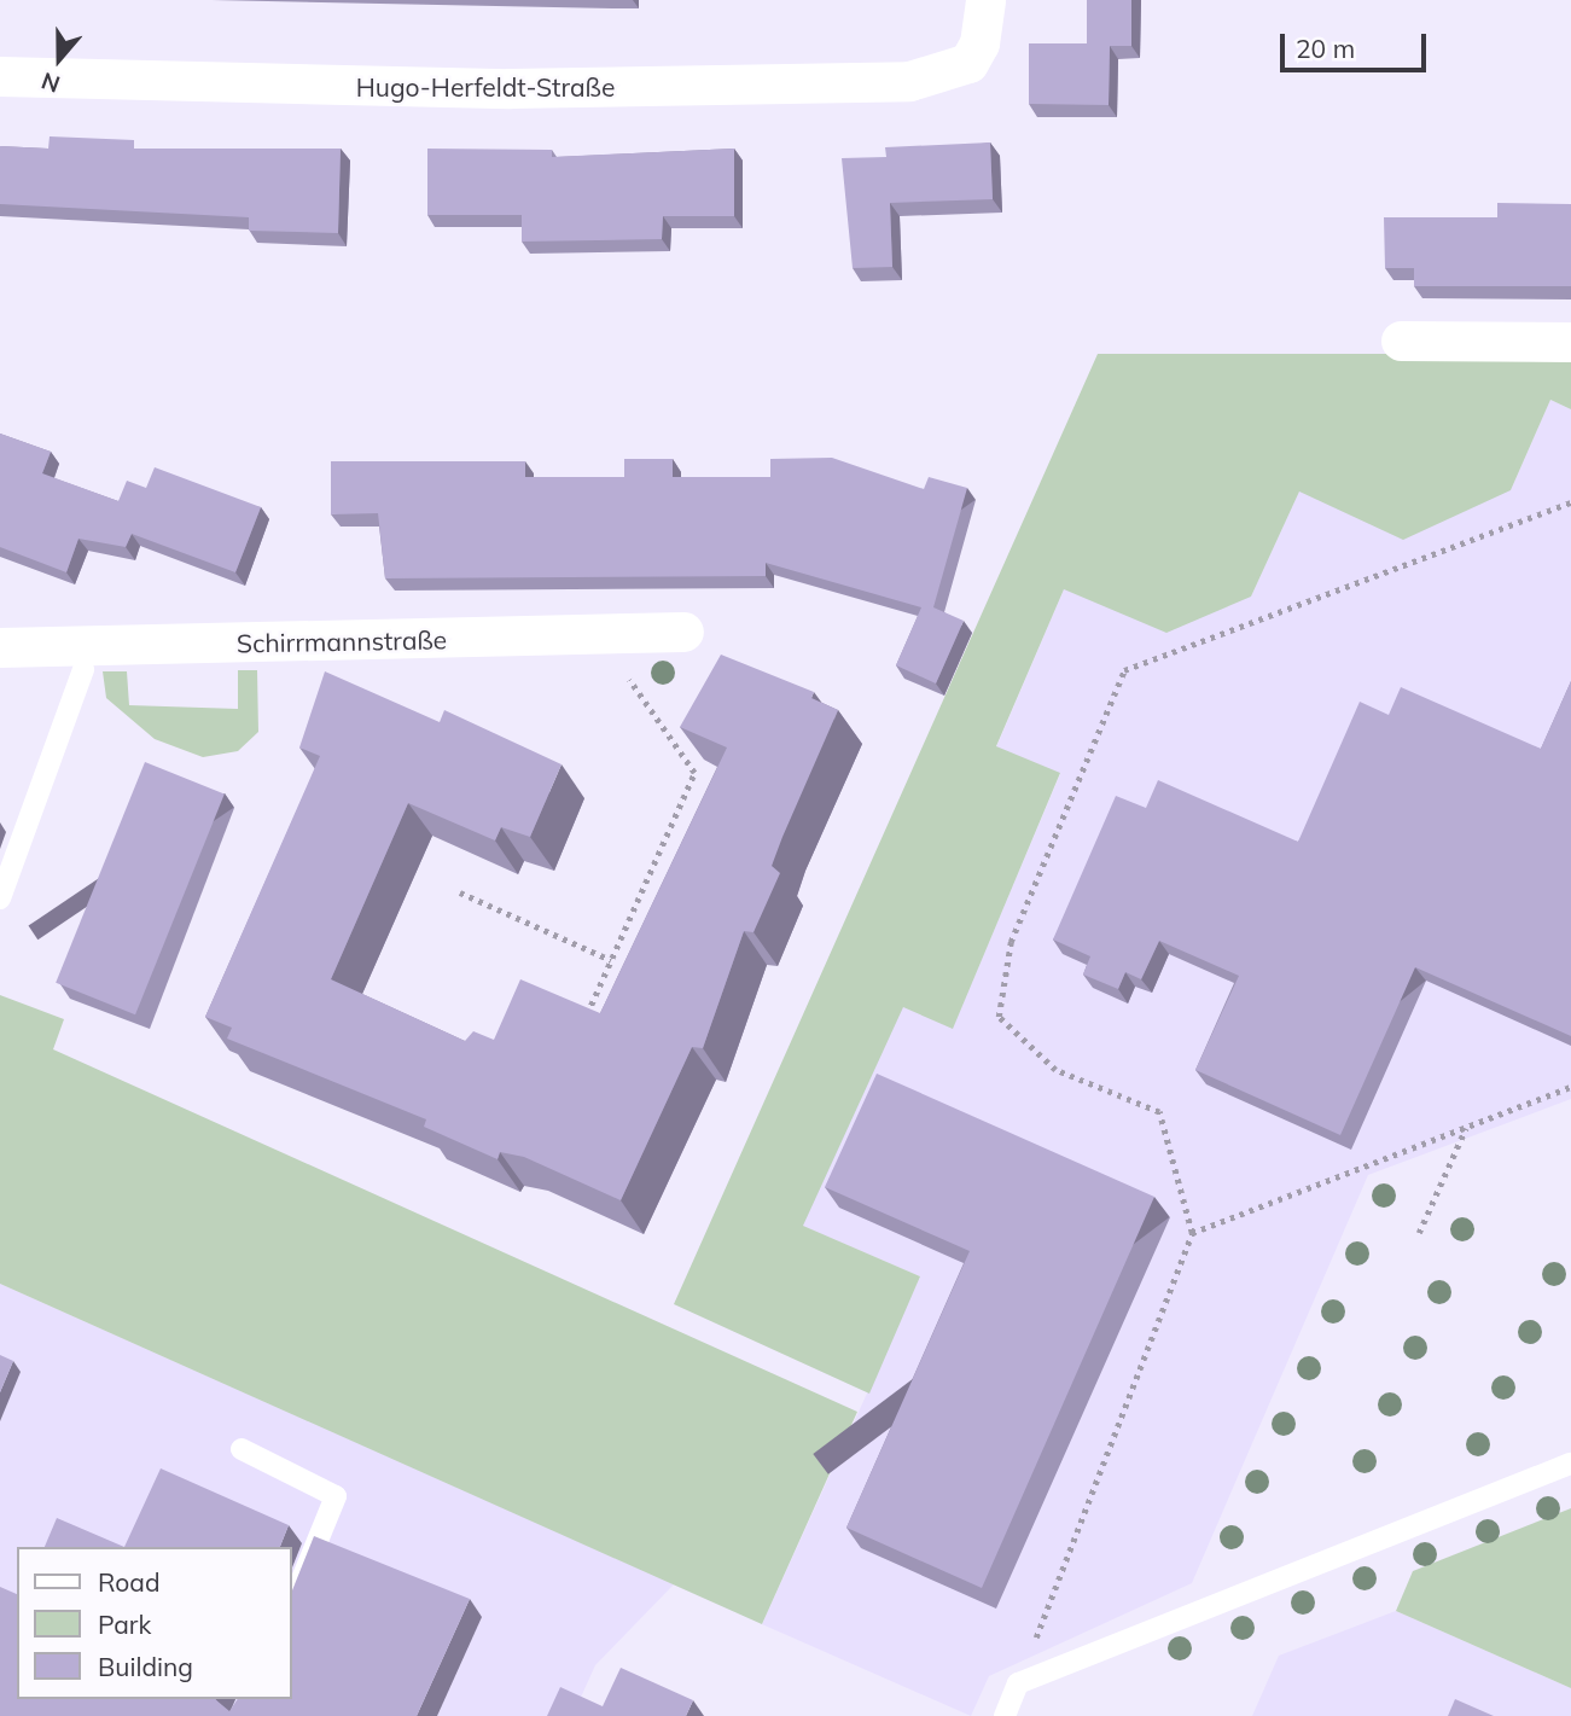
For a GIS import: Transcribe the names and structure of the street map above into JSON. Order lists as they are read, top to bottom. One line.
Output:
{"streets":{"street":["Hugo-Herfeldt-Straße","Schirrmannstraße"]},"legend":["Road","Park","Building"],"scale_bar":"20 m","north":"bottom"}
